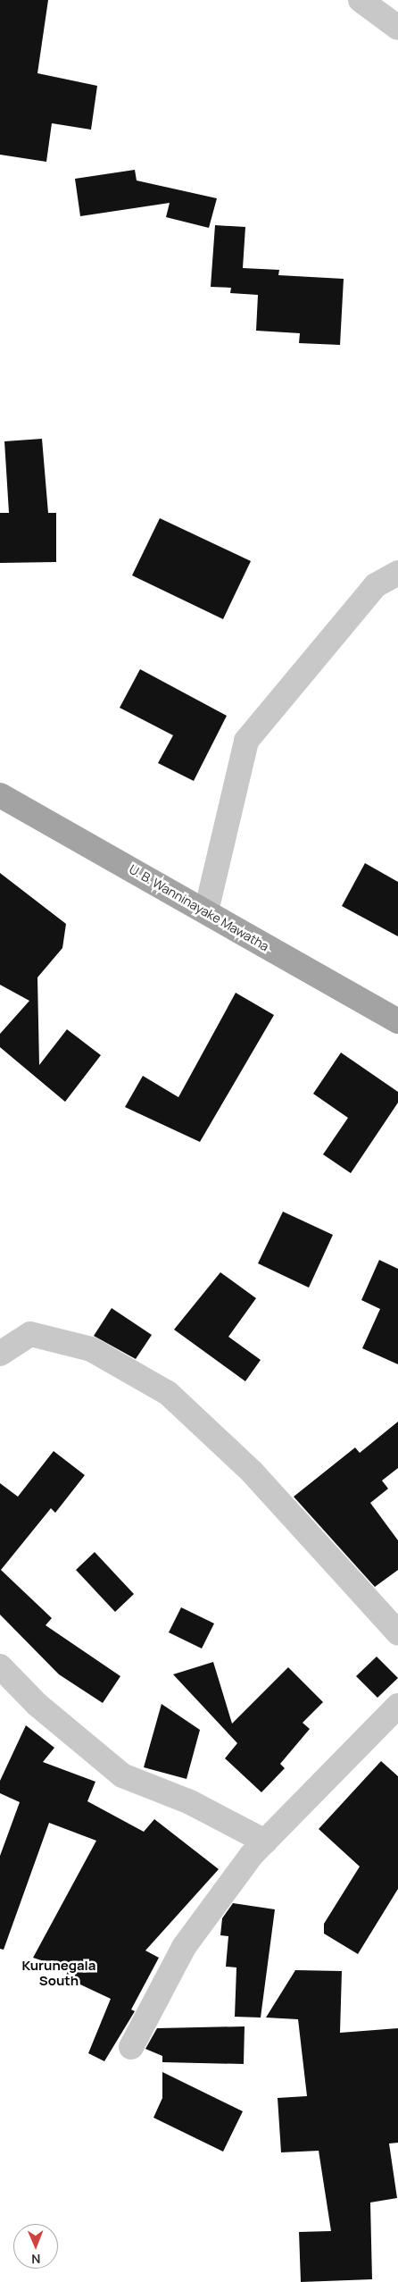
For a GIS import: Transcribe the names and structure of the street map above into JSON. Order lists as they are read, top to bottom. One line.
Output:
{"streets":{"main road":["U. B. Wanninayake Mawatha"]},"districts":["Kurunegala South"],"north":"bottom"}
